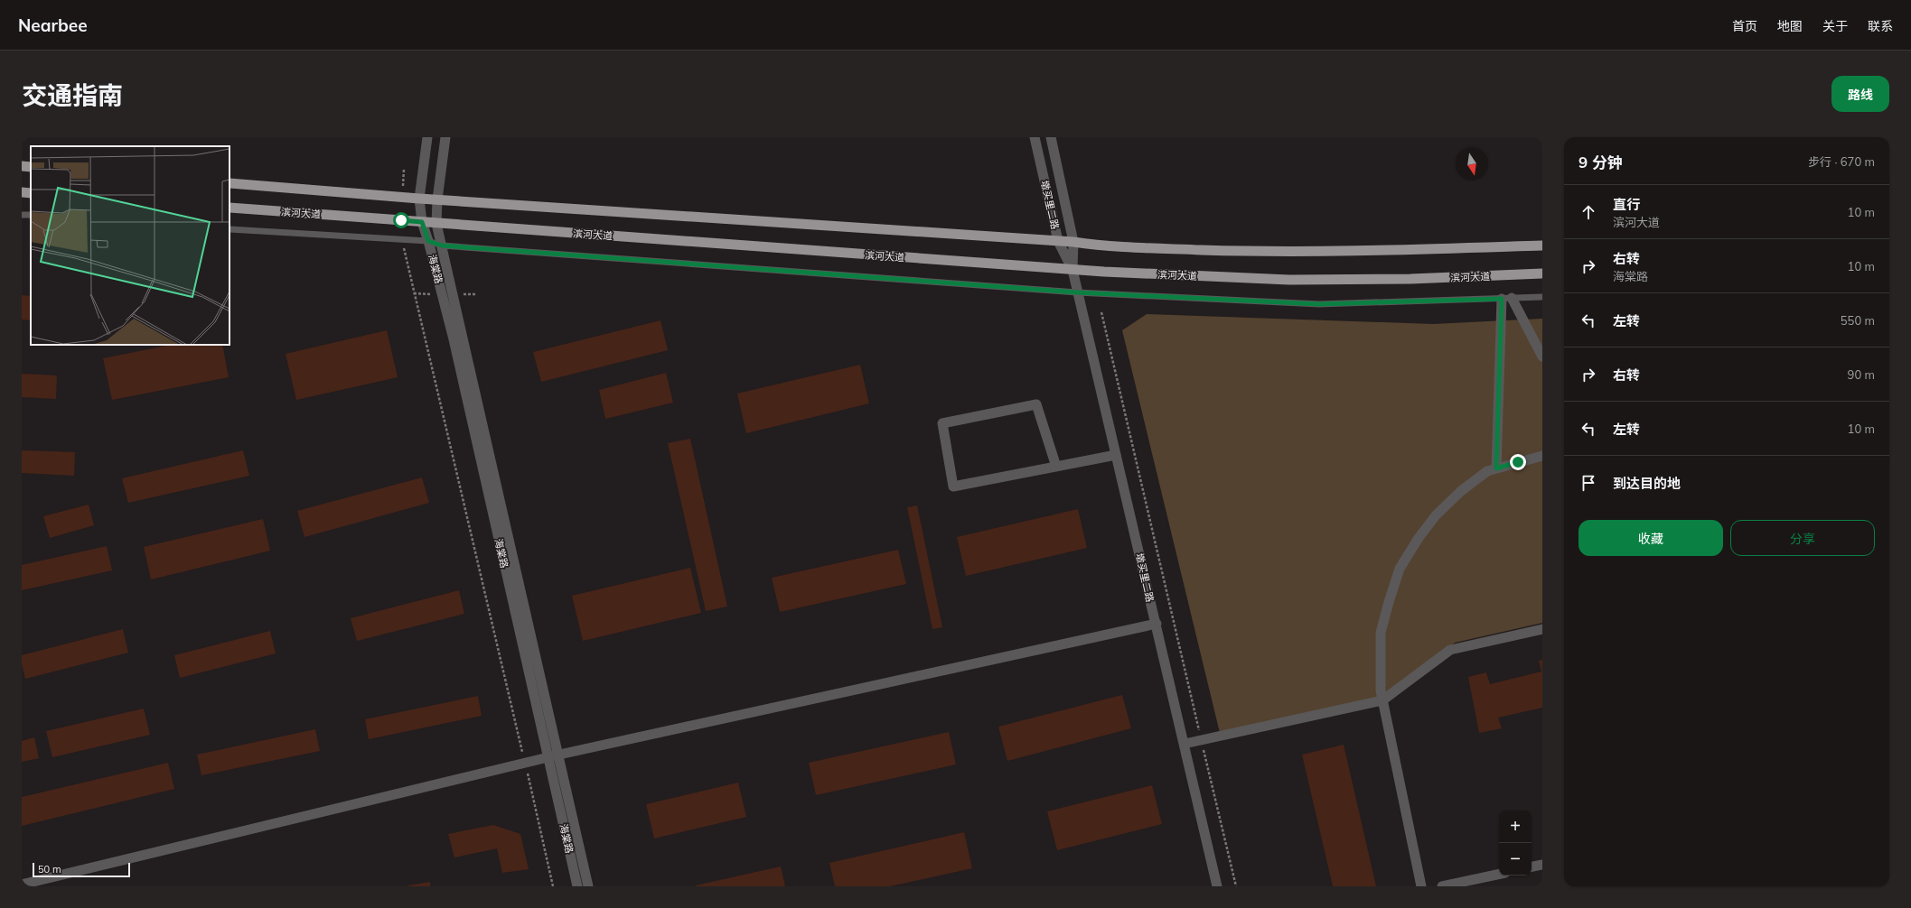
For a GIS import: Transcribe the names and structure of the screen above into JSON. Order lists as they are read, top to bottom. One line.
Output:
{"streets":{"main road":["滨河大道"],"street":["墩买里二路","海棠路"]},"crossings":[["墩买里二路","滨河大道"],["滨河大道","海棠路"]],"scale_bar":"50 m","north":"bottom","page":{"header":"Nearbee","nav":["首页","地图","关于","联系"],"title":"交通指南","buttons":["路线",["收藏","分享"]],"heading":["9 分钟","步行 · 670 m"],"list":[["直行","滨河大道","10 m"],["右转","海棠路","10 m"],["左转","550 m"],["右转","90 m"],["左转","10 m"],"到达目的地"],"map_buttons":["+","−"],"scale":"50 m"}}
